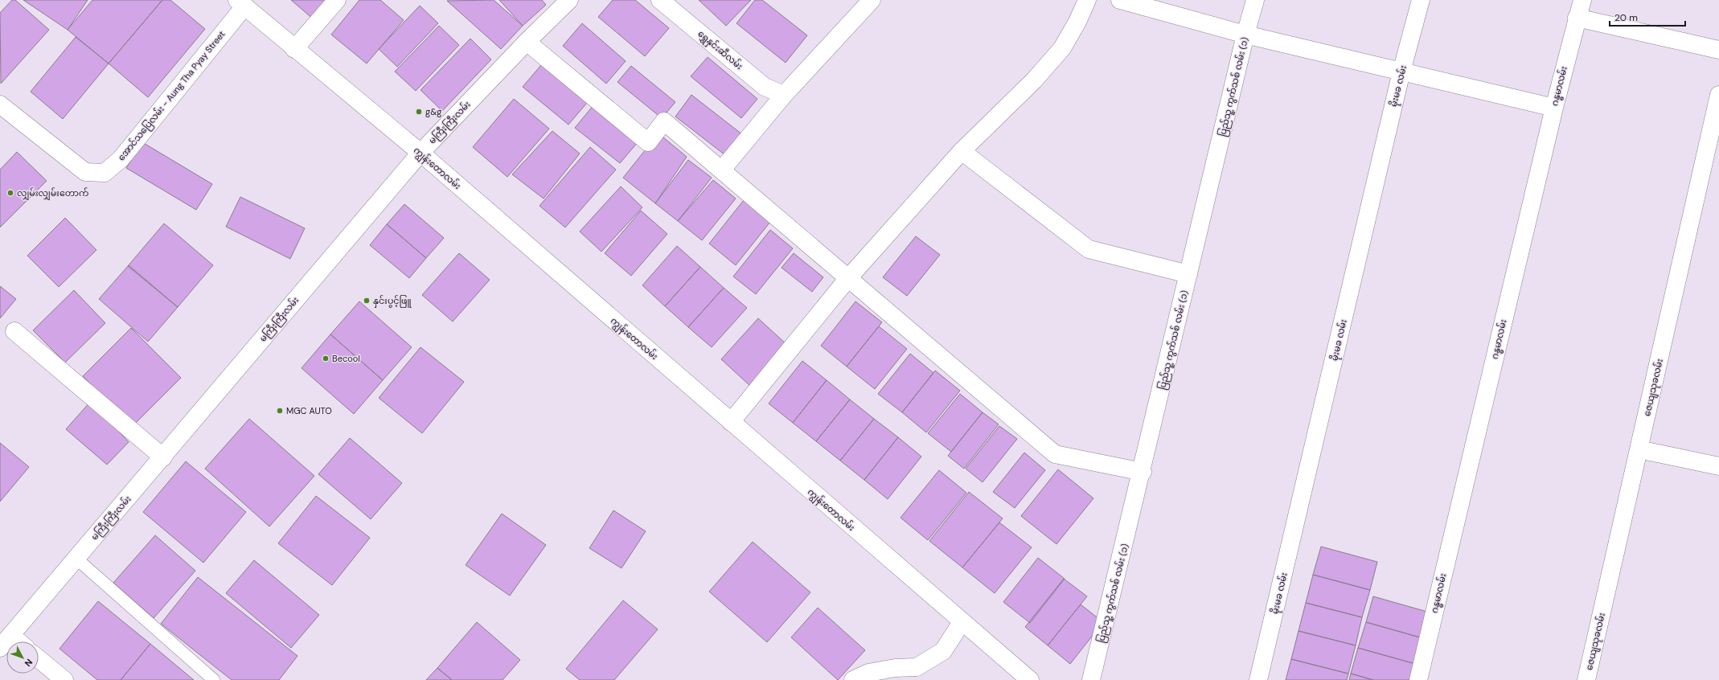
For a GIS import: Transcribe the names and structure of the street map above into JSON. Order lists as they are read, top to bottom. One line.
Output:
{"streets":{"street":["ရွှေနှင်းဆီလမ်း","မိုးမခ လမ်း","ဂန္ဓမာလမ်း","ပြည်သူ့ ကွက်သစ် လမ်း (၁)","အောင်သပြေလမ်း - Aung Tha Pyay Street","မကြီးကြီးလမ်း","ကျွန်းတောလမ်း","ဇေယျသုခလမ်း"]},"crossings":[["အောင်သပြေလမ်း - Aung Tha Pyay Street","ကျွန်းတောလမ်း"],["မကြီးကြီးလမ်း","ကျွန်းတောလမ်း"]],"places":["g&g","လျှမ်းလျှမ်းတောက်","နှင်းပွင့်ဖြူ","Becool","MGC AUTO"],"scale_bar":"20 m","north":"bottom right"}
